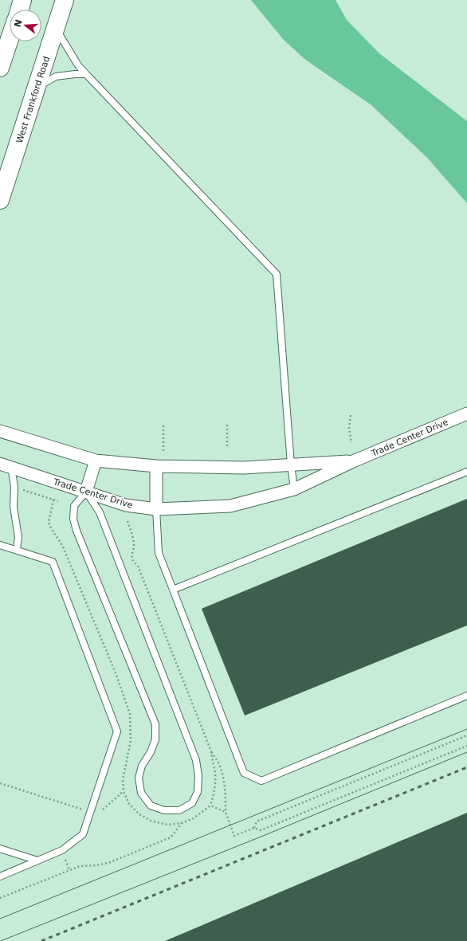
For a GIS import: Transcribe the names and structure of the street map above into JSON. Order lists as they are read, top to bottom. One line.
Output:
{"streets":{"main road":["West Frankford Road"],"street":["Trade Center Drive"]},"north":"left"}
